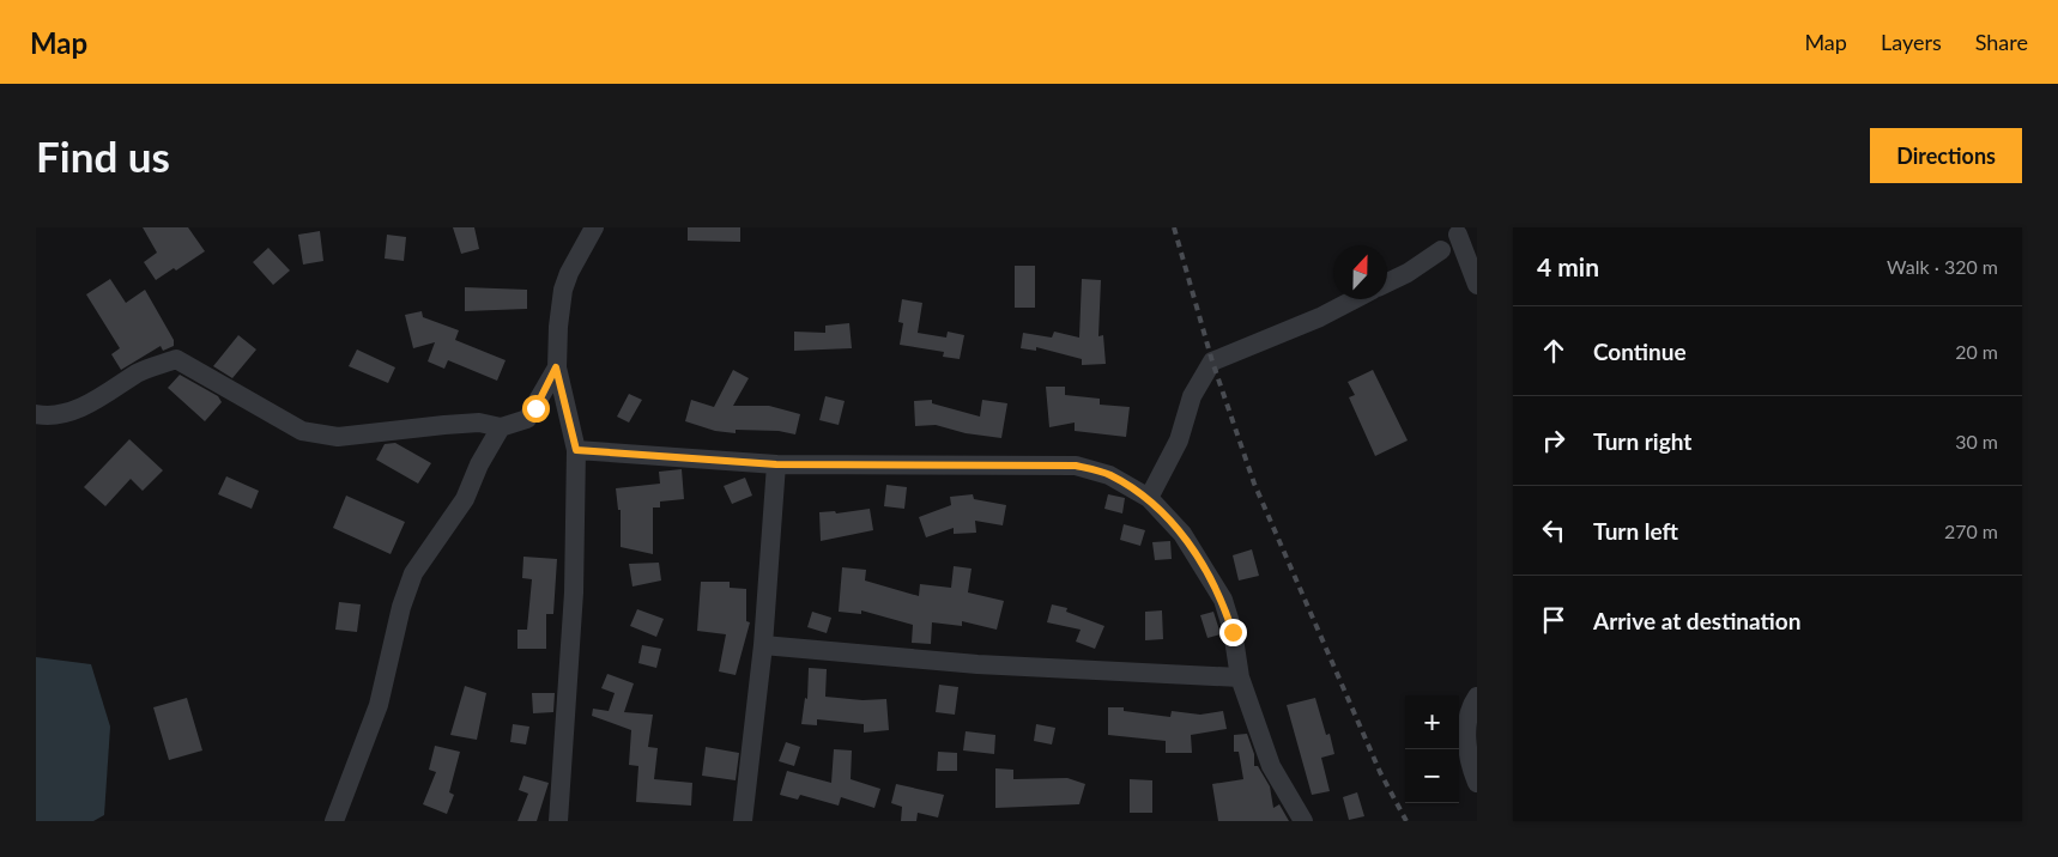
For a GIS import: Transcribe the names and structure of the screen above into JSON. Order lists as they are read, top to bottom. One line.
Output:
{"north":"top","page":{"header":"Map","nav":["Map","Layers","Share"],"buttons":"Directions","title":"Find us","heading":["4 min","Walk · 320 m"],"list":[["Continue","20 m"],["Turn right","30 m"],["Turn left","270 m"],"Arrive at destination"],"map_buttons":["+","−"]}}
